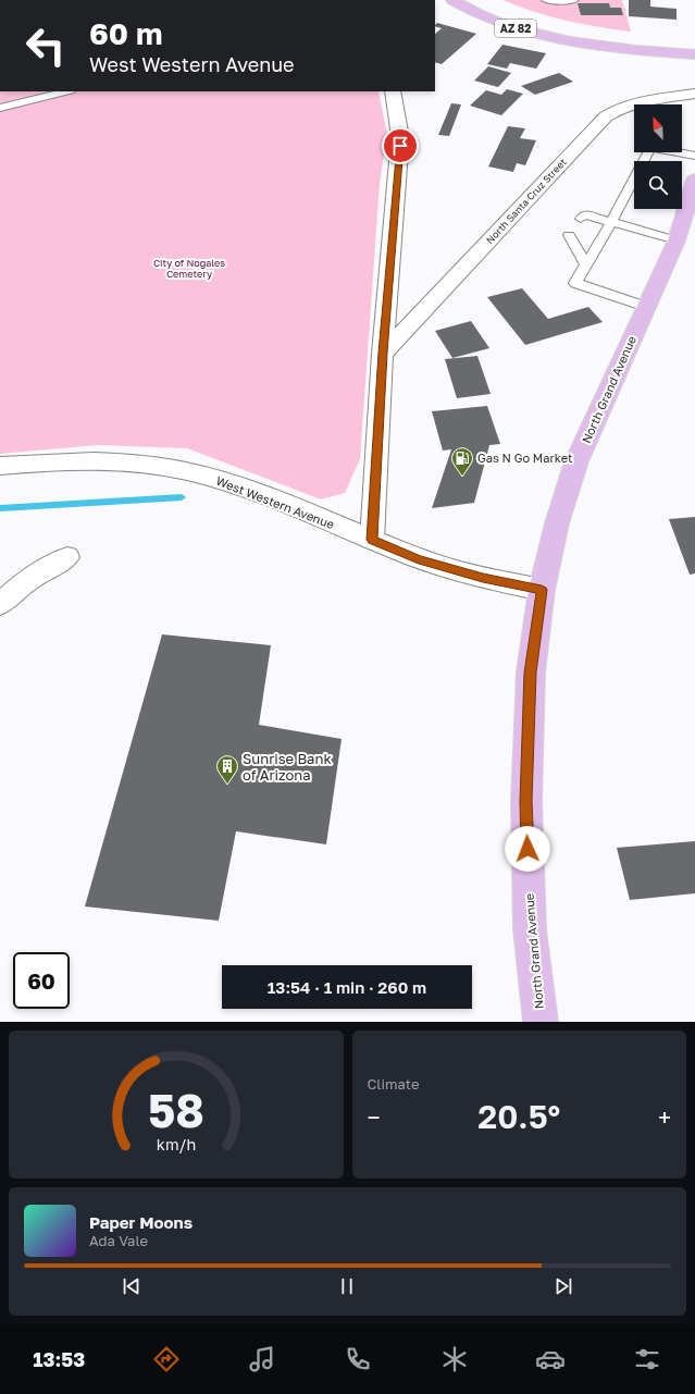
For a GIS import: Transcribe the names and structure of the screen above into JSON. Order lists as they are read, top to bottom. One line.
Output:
{"streets":{"main road":["AZ 82","North Grand Avenue"],"street":["North Santa Cruz Street","West Western Avenue"]},"crossings":[["North Grand Avenue","West Western Avenue"]],"parks":["City of Nogales Cemetery"],"places":{"fuel station":["Gas N Go Market"],"building":["Sunrise Bank of Arizona"]},"north":"top left","page":{"turn":["60 m","West Western Avenue"],"limit":"60","trip":"13:54 · 1 min · 260 m","tile":"Climate","heat":["−","20.5°","+"],"song":["Paper Moons","Ada Vale"],"tabs":"13:53","gauge":["58","km/h"]}}
